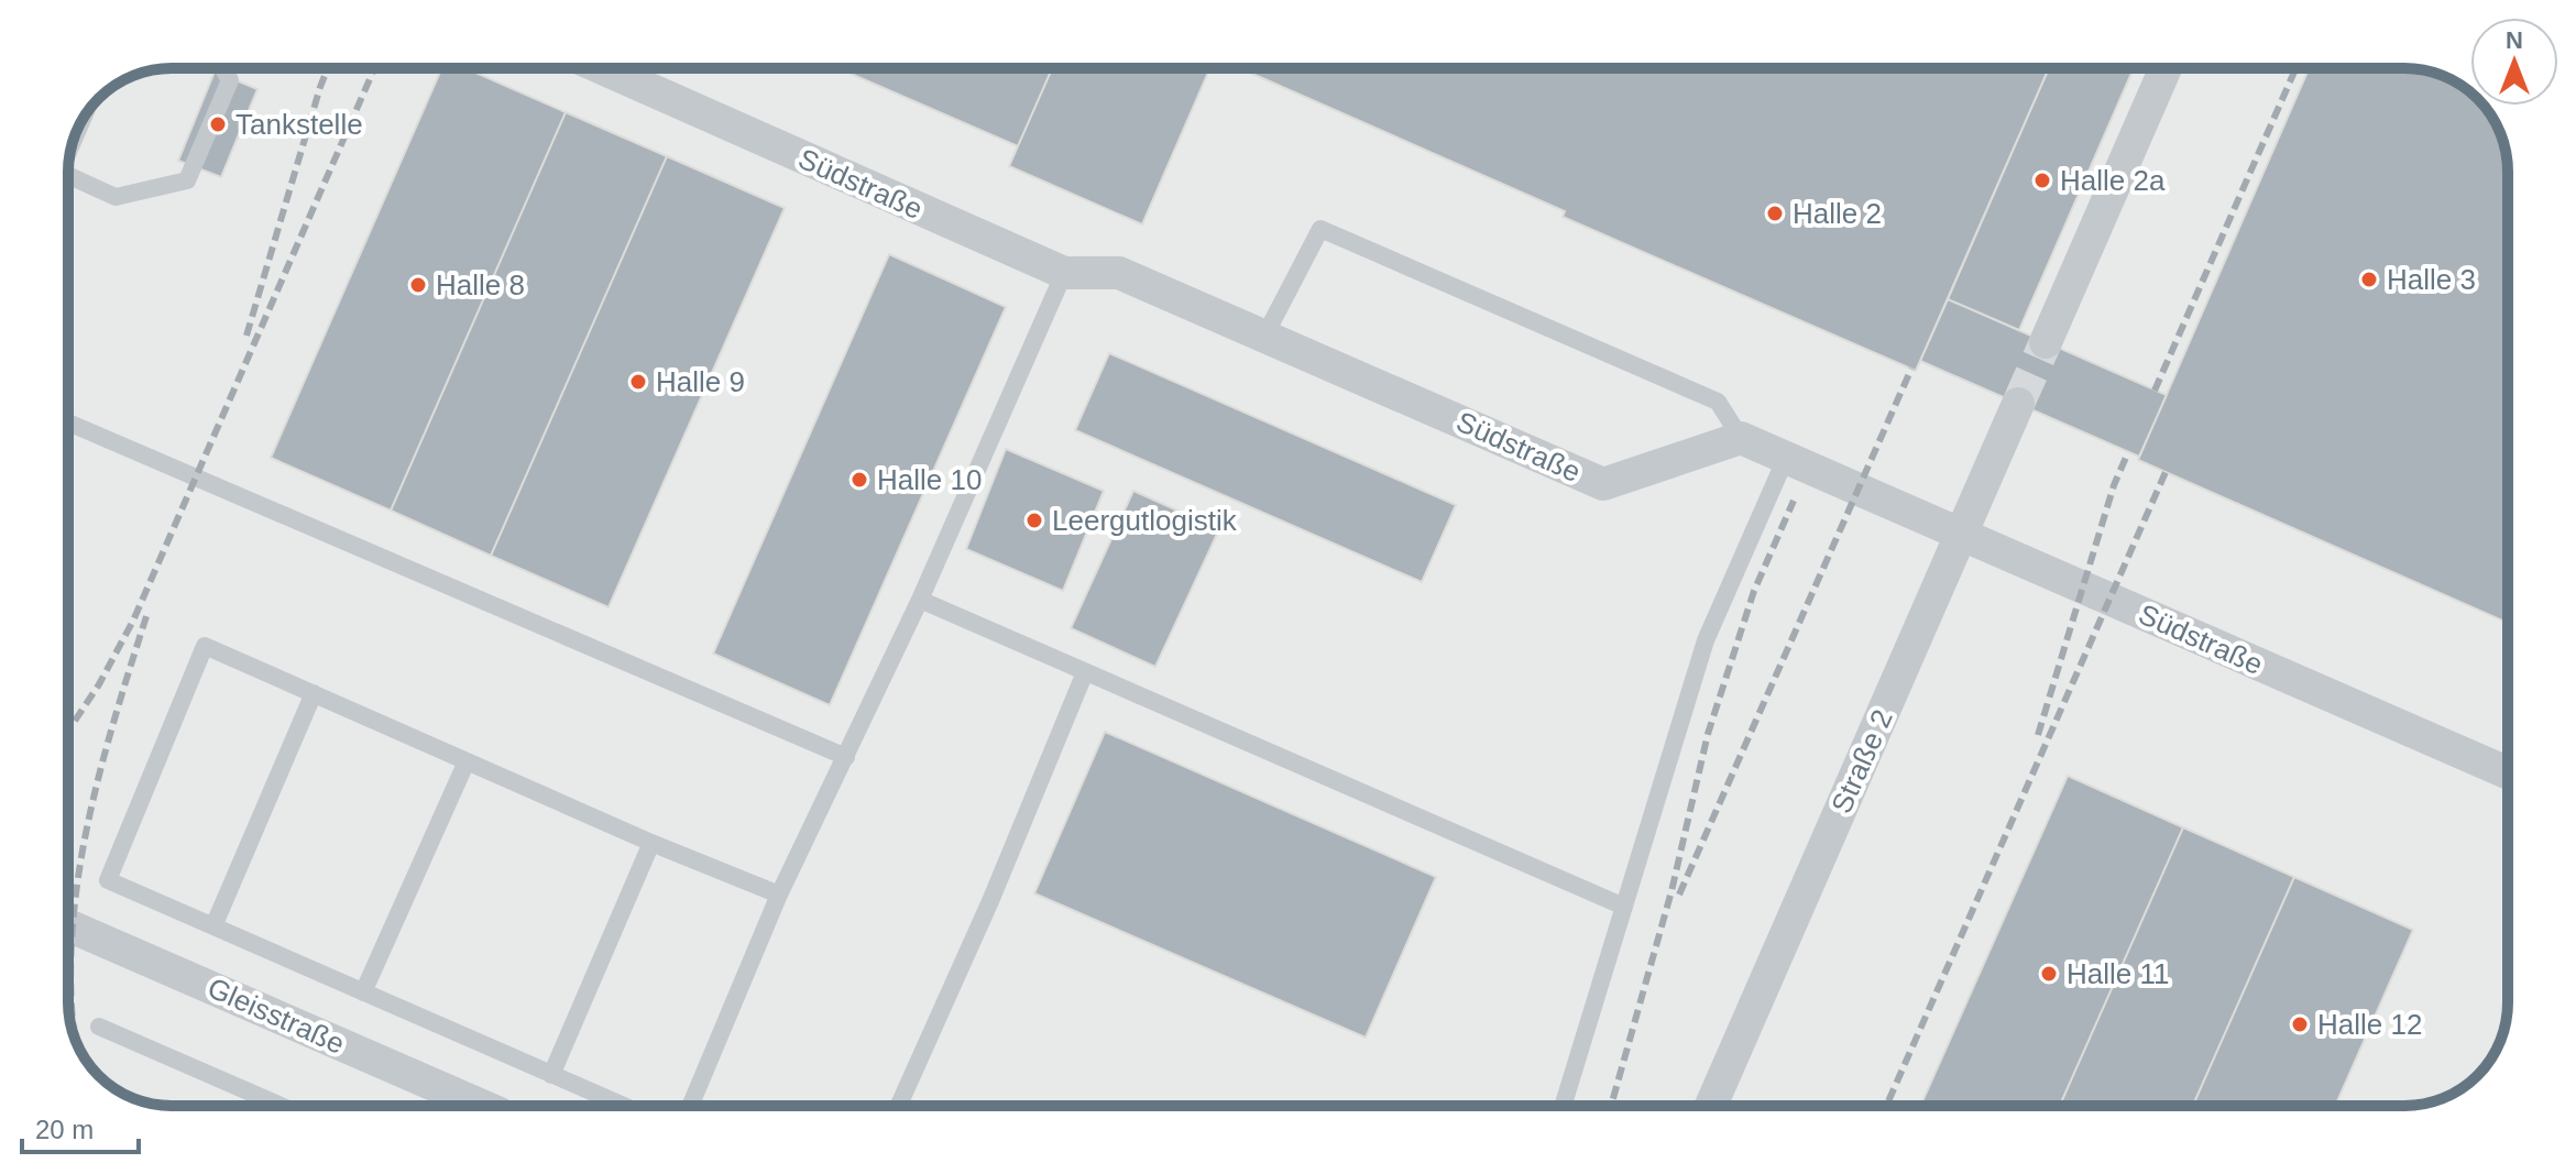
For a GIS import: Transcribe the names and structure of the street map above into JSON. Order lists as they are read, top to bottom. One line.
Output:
{"streets":{"street":["Südstraße","Straße 2","Gleisstraße"]},"crossings":[["Südstraße","Straße 2"]],"places":["Tankstelle","Halle 2a","Halle 2","Halle 3","Halle 8","Halle 9","Halle 10","Leergutlogistik","Halle 11","Halle 12"],"scale_bar":"20 m","north":"top"}
